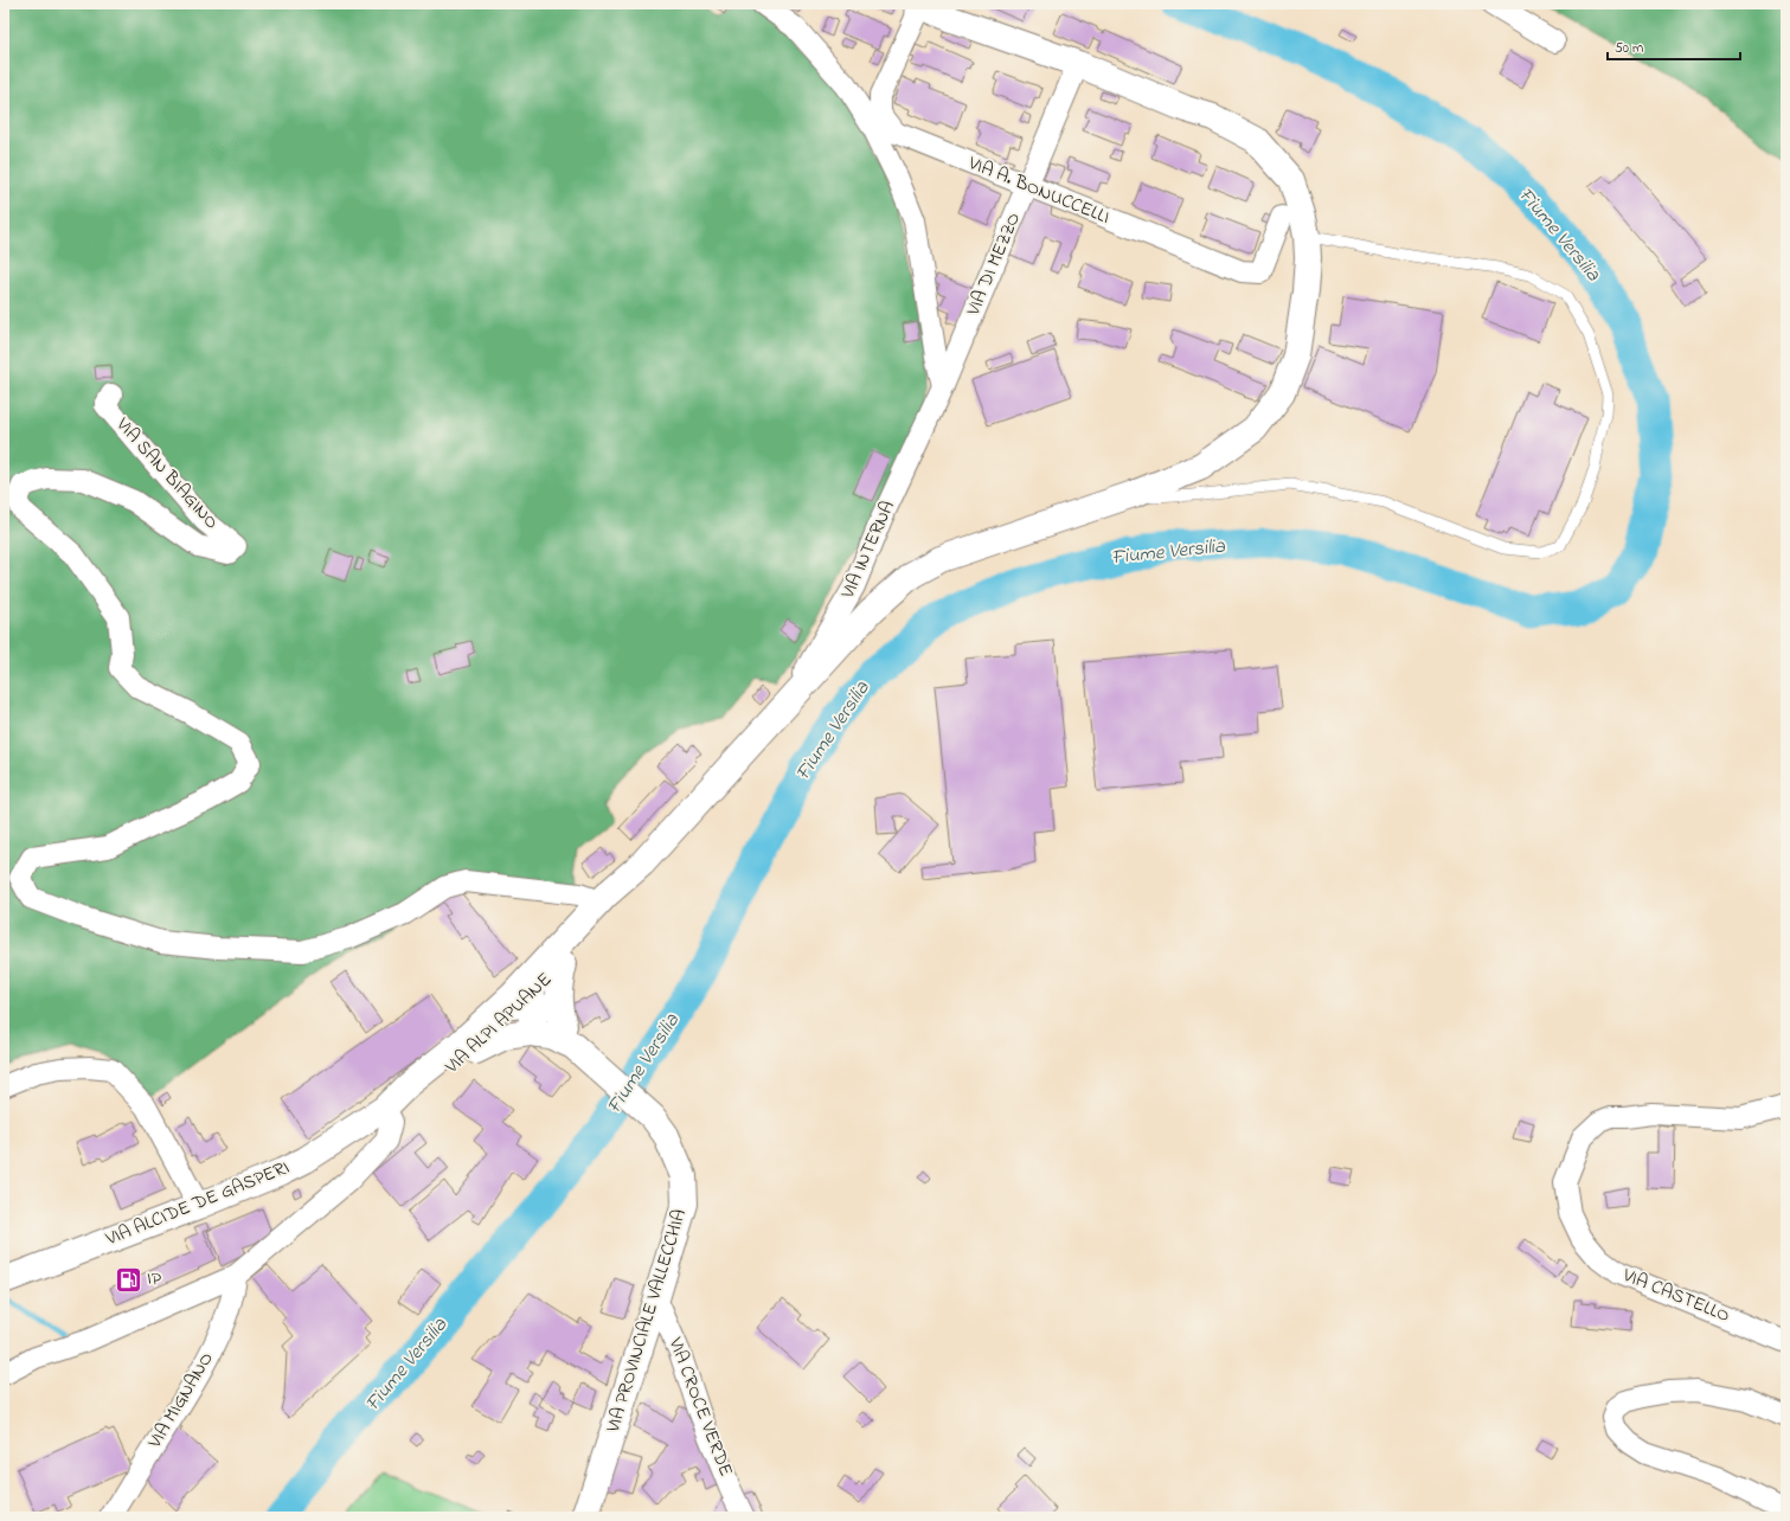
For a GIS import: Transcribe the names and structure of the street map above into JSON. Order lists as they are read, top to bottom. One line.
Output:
{"streets":{"main road":["VIA ALPI APUANE","VIA ALCIDE DE GASPERI","VIA PROVINCIALE VALLECCHIA"],"street":["VIA A. BONUCCELLI","VIA DI MEZZO","VIA SAN BIAGINO","VIA INTERNA","VIA CASTELLO","VIA MIGNANO","VIA CROCE VERDE"]},"crossings":[["VIA A. BONUCCELLI","VIA DI MEZZO"],["VIA DI MEZZO","VIA INTERNA"],["VIA ALPI APUANE","VIA ALCIDE DE GASPERI"],["VIA PROVINCIALE VALLECCHIA","VIA CROCE VERDE"]],"water":["Fiume Versilia"],"places":{"fuel station":["IP"]},"scale_bar":"50 m"}
